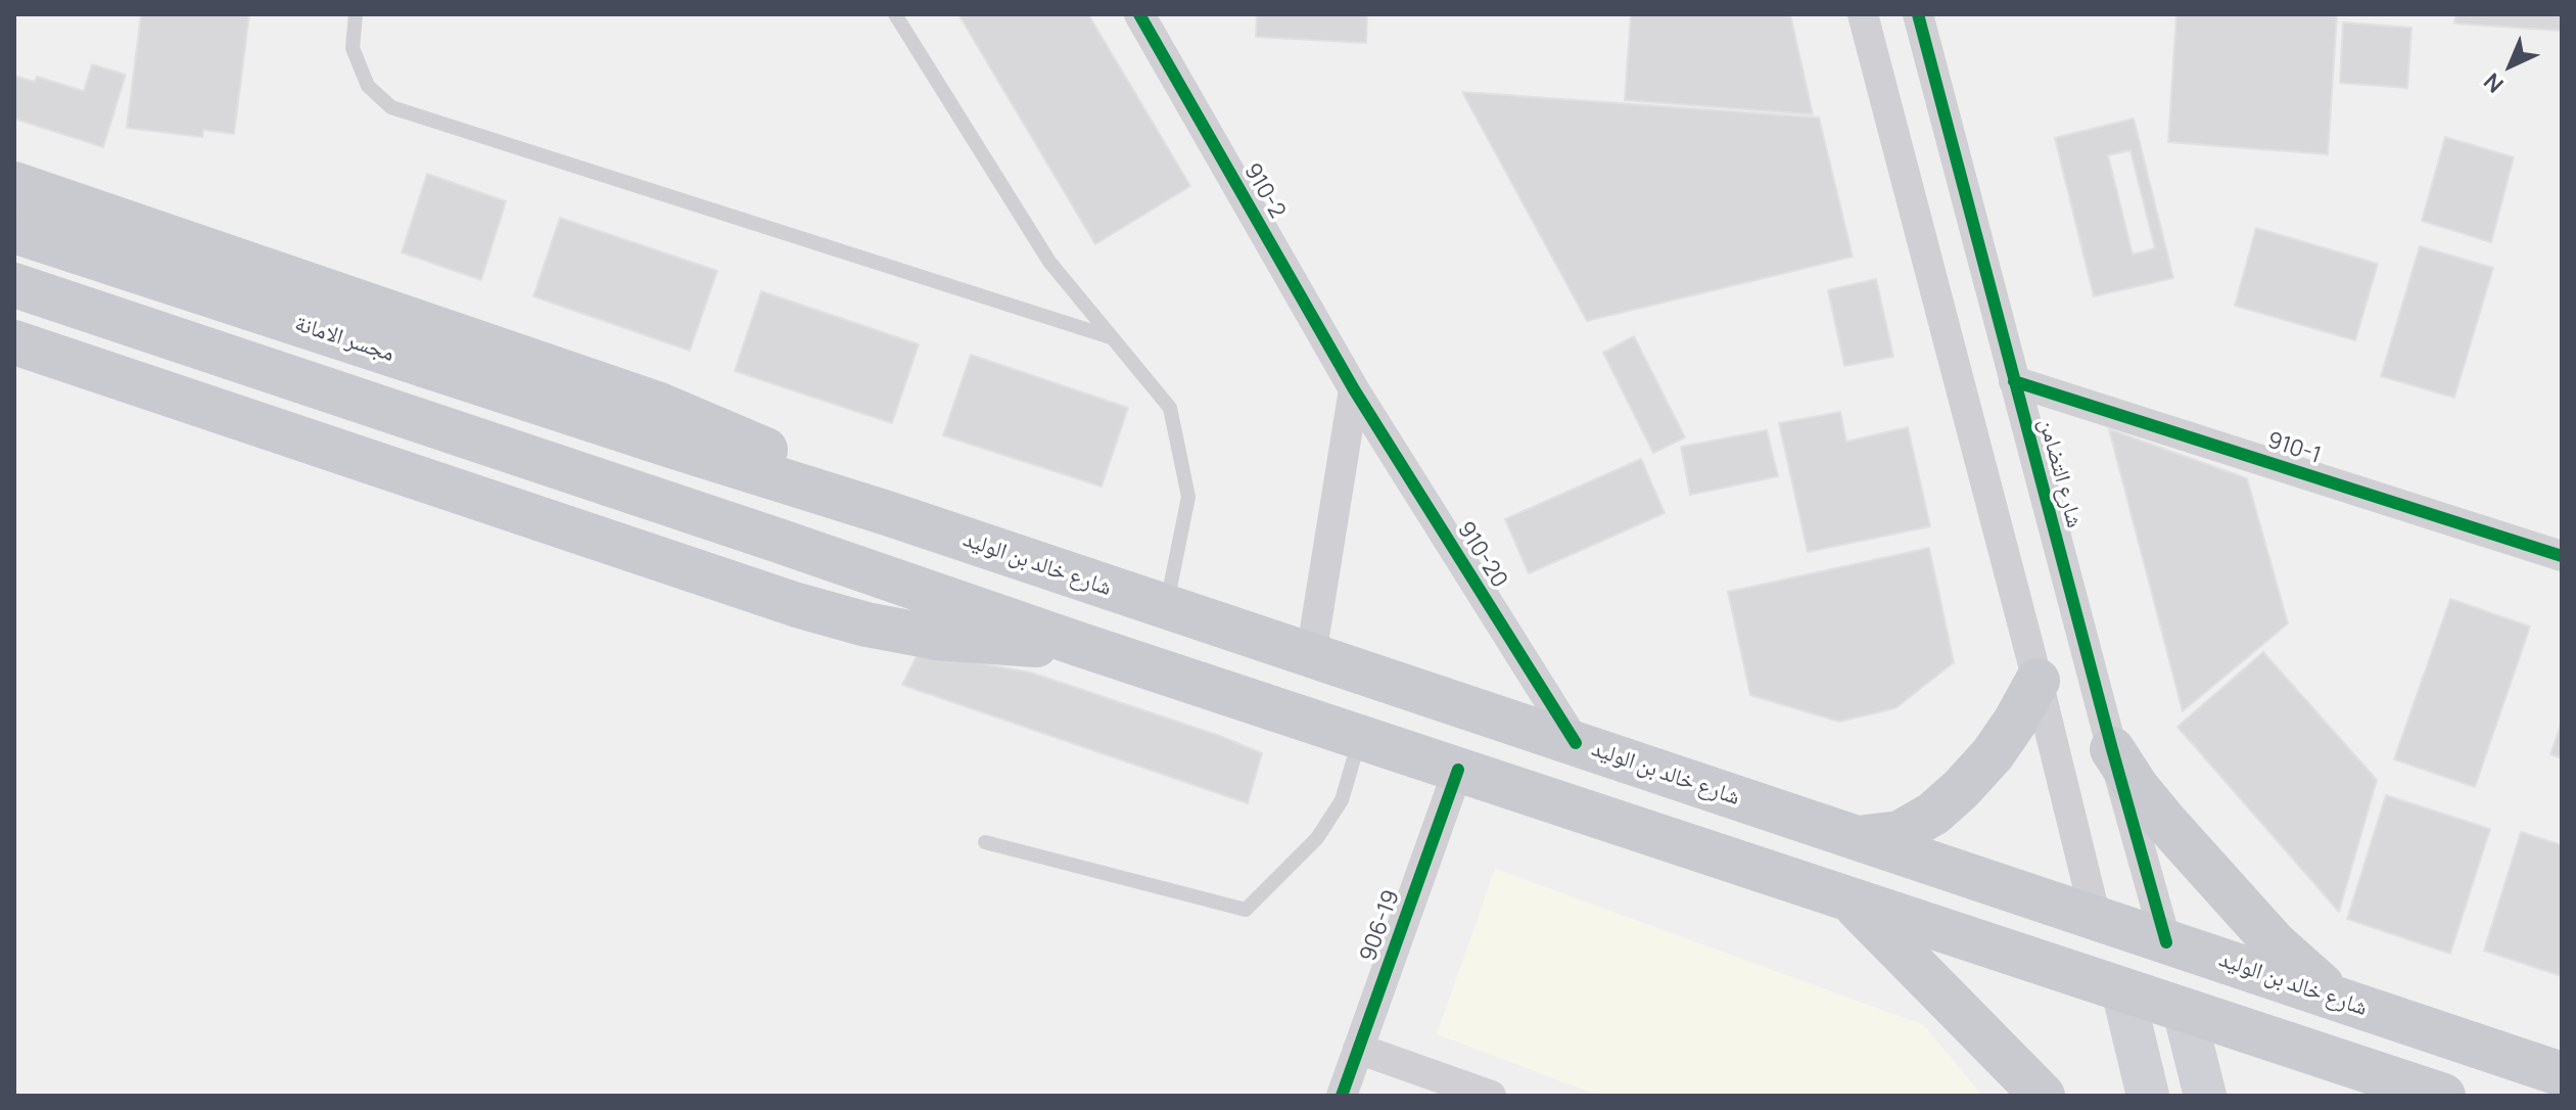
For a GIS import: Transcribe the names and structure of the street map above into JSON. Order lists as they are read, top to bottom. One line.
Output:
{"streets":{"main road":["مجسر الامانة","شارع خالد بن الوليد"],"street":["910-2","910-1","شارع التضامن","910-20","906-19"]},"crossings":[["910-2","910-20"],["مجسر الامانة","شارع خالد بن الوليد"],["910-1","شارع التضامن"],["شارع التضامن","شارع خالد بن الوليد"],["910-20","شارع خالد بن الوليد"]],"north":"bottom left"}
